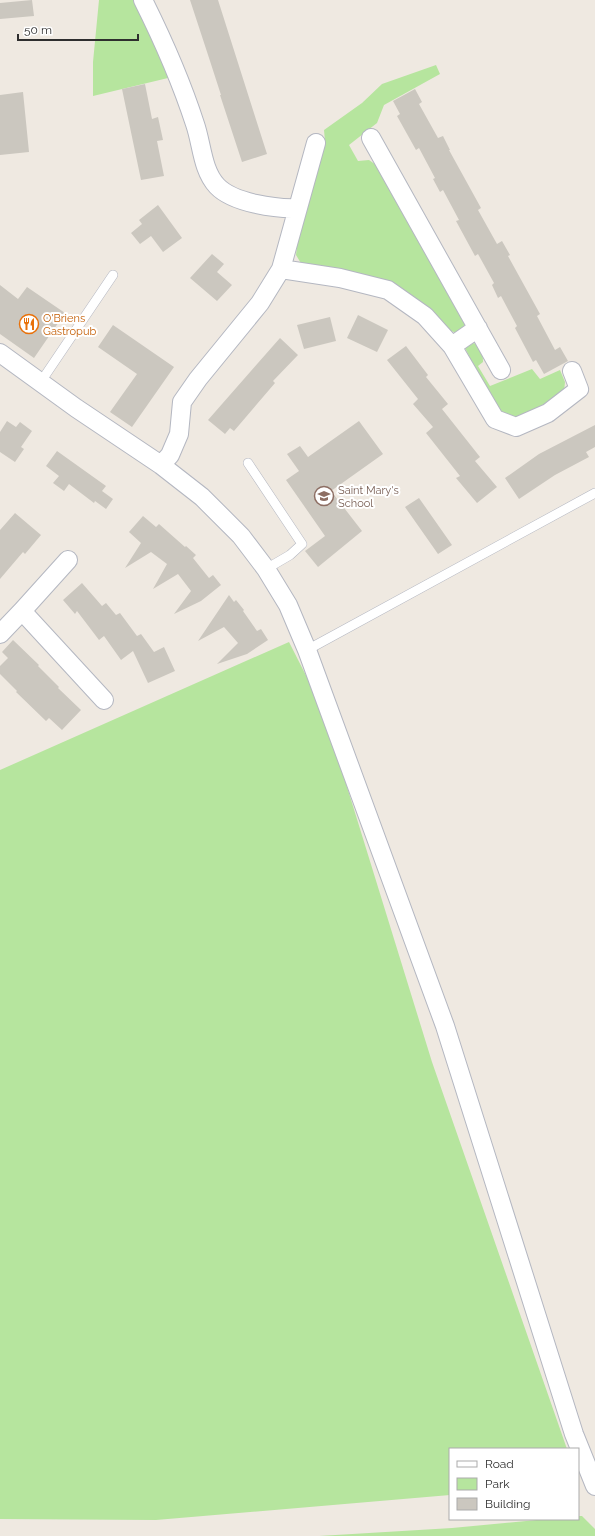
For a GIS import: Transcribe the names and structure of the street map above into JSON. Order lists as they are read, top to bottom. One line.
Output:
{"places":{"restaurant":["O'Briens Gastropub"],"school or university":["Saint Mary's School"]},"legend":["Road","Park","Building"],"scale_bar":"50 m"}
